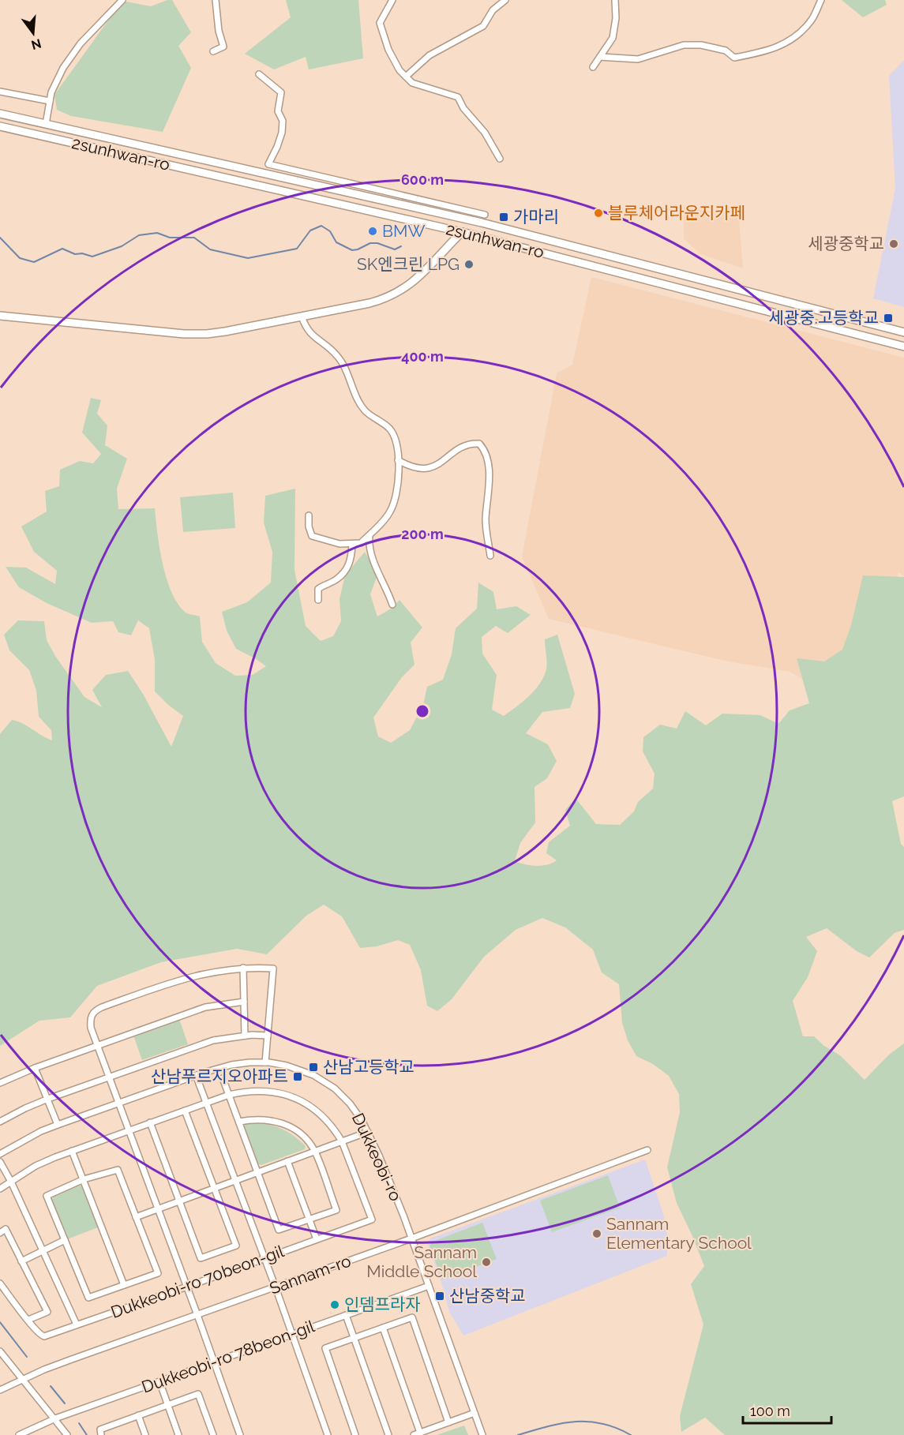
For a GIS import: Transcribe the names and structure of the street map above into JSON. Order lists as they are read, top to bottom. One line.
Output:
{"streets":{"street":["2sunhwan-ro","Dukkeobi-ro","Sannam-ro","Dukkeobi-ro 70beon-gil","Dukkeobi-ro 78beon-gil"]},"crossings":[["Dukkeobi-ro","Sannam-ro"],["Dukkeobi-ro","Dukkeobi-ro 78beon-gil"]],"places":{"other":["블루체어라운지카페","BMW","세광중학교","SK엔크린 LPG","Sannam Elementary School","Sannam Middle School","인뎀프라자"],"transit":["가마리","세광중.고등학교","산남고등학교","산남푸르지오아파트","산남중학교"]},"scale_bar":"100 m","north":"bottom","rings":["600 m","400 m","200 m"]}
